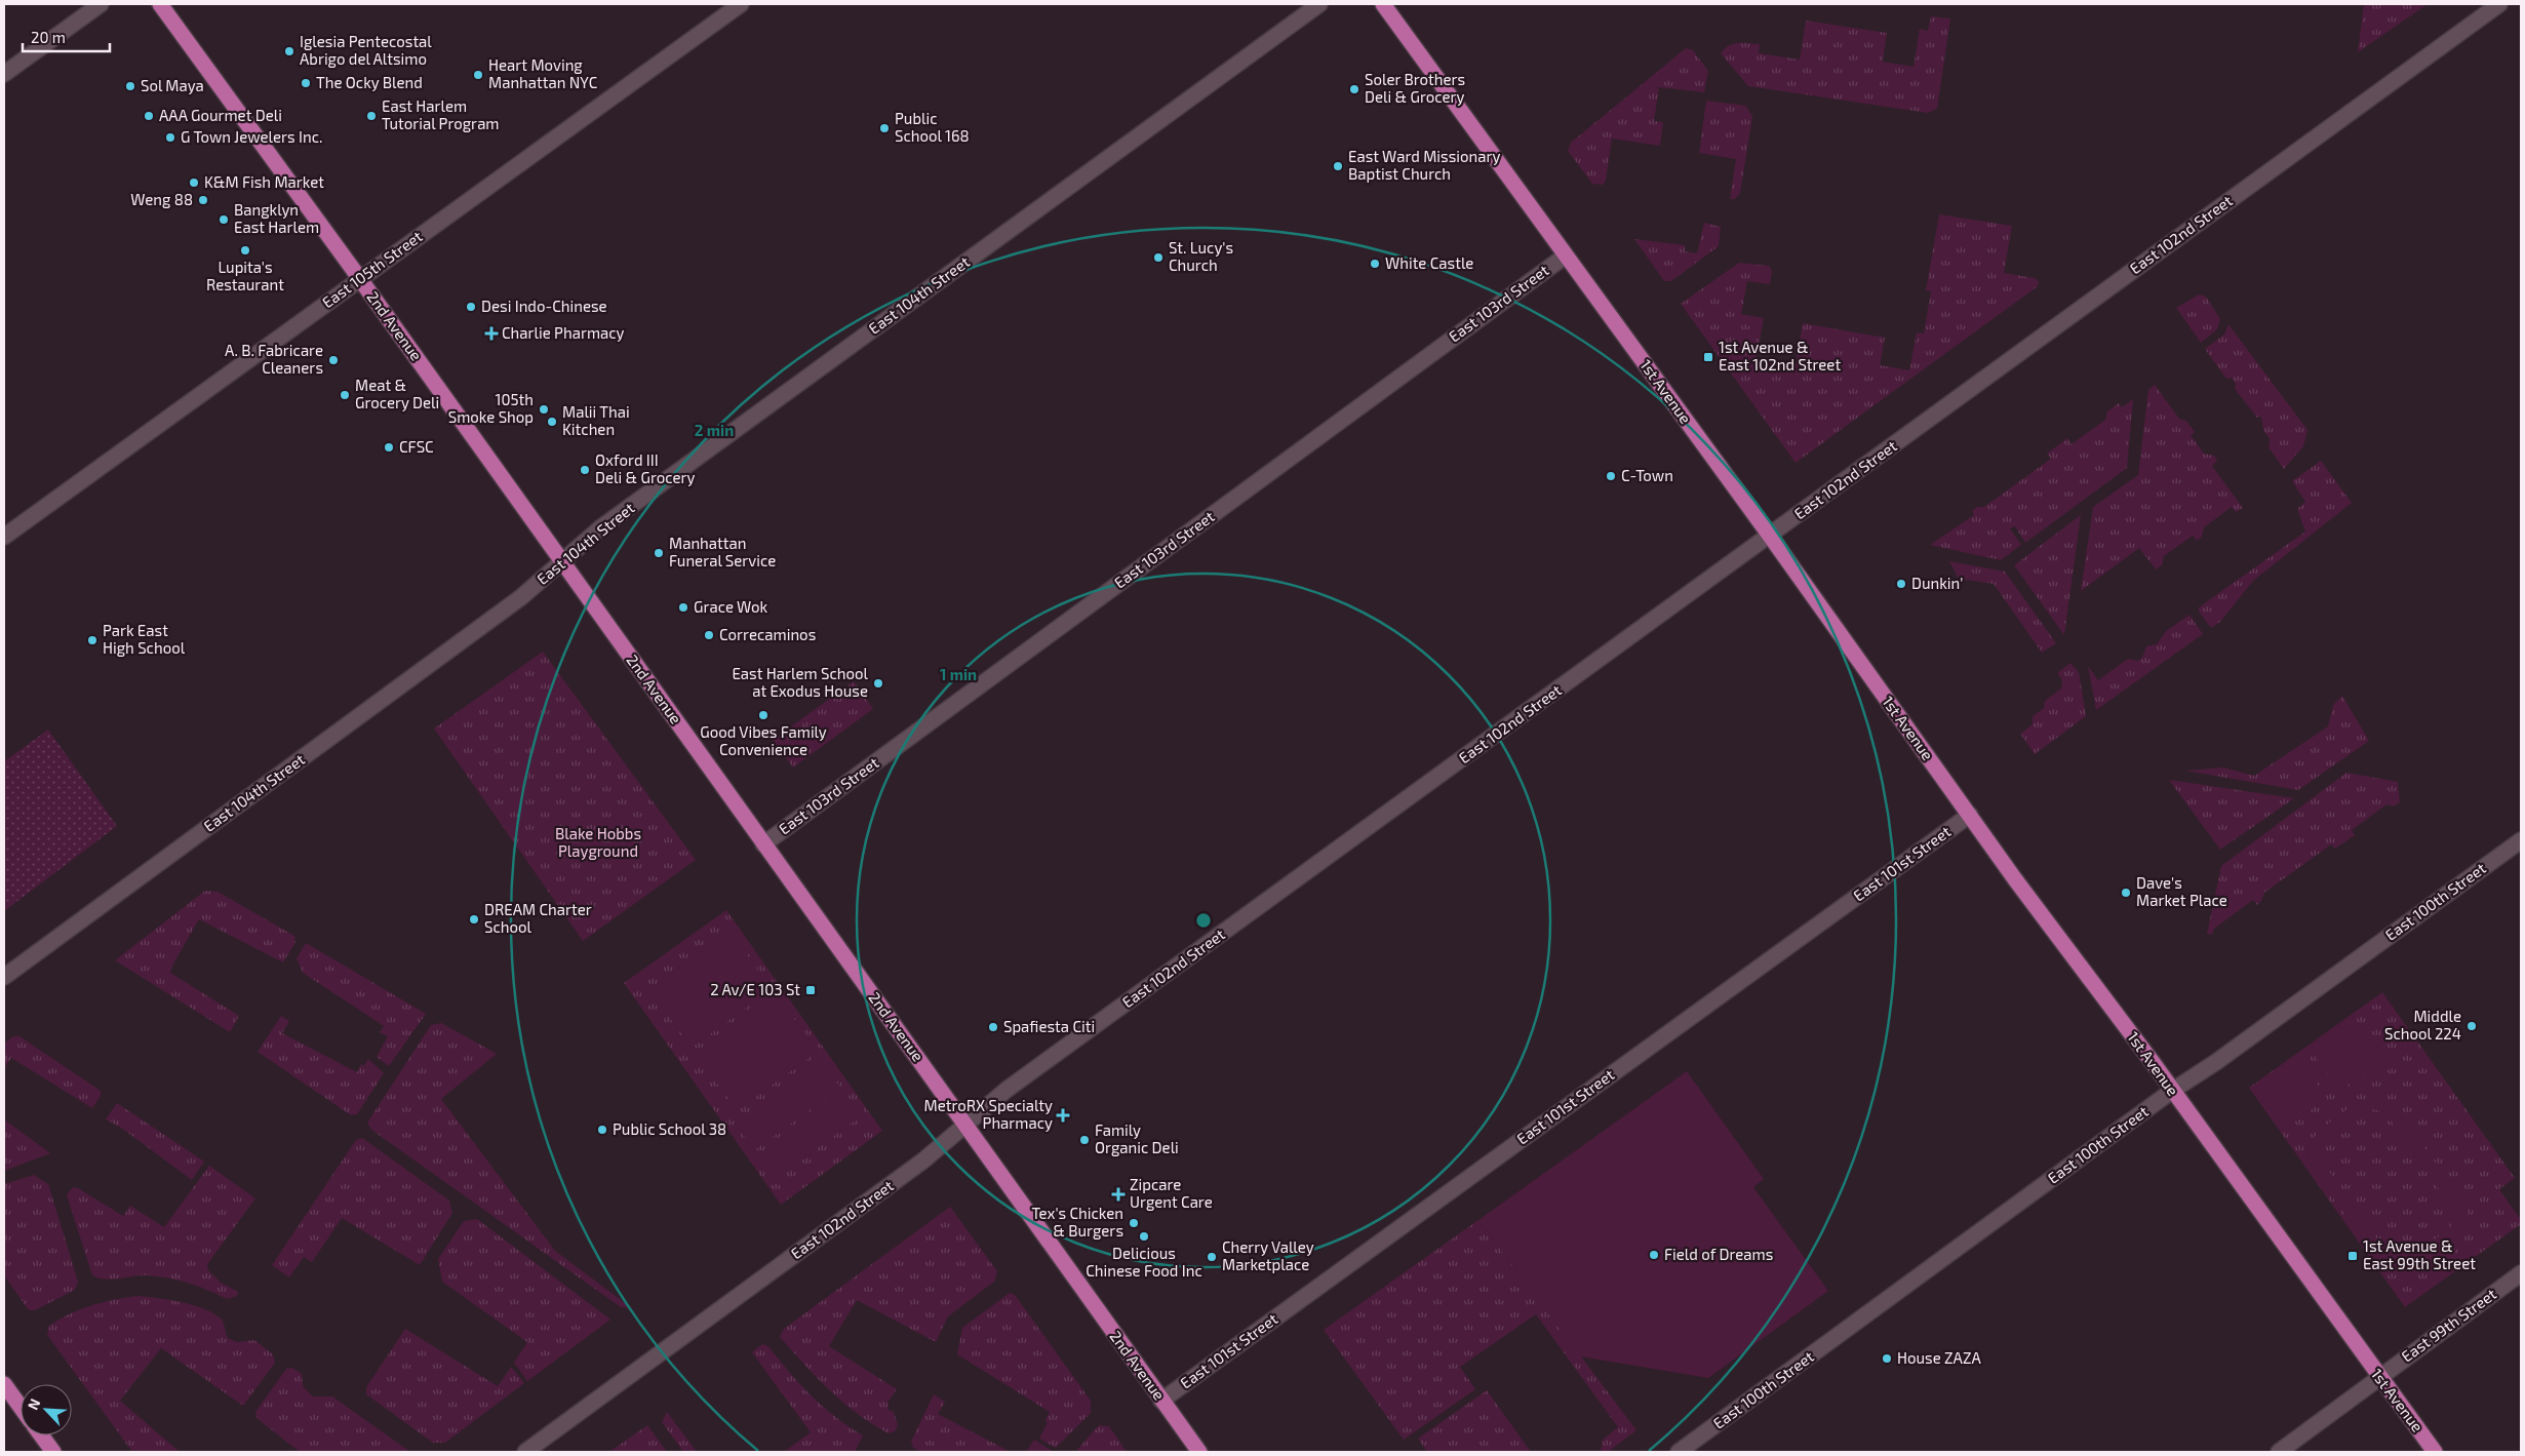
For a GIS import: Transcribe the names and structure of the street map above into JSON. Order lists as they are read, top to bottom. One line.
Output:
{"streets":{"main road":["2nd Avenue","1st Avenue"],"street":["East 102nd Street","East 105th Street","East 104th Street","East 103rd Street","East 101st Street","East 100th Street","East 99th Street"]},"crossings":[["East 102nd Street","2nd Avenue"],["East 102nd Street","1st Avenue"],["East 105th Street","2nd Avenue"],["East 104th Street","2nd Avenue"],["East 103rd Street","2nd Avenue"],["East 103rd Street","1st Avenue"],["2nd Avenue","East 101st Street"],["1st Avenue","East 101st Street"],["1st Avenue","East 100th Street"],["1st Avenue","East 99th Street"]],"parks":["Blake Hobbs Playground"],"places":{"other":["Iglesia Pentecostal Abrigo del Altsimo","Heart Moving Manhattan NYC","The Ocky Blend","Sol Maya","Soler Brothers Deli & Grocery","AAA Gourmet Deli","East Harlem Tutorial Program","Public School 168","G Town Jewelers Inc.","East Ward Missionary Baptist Church","K&M Fish Market","Weng 88","Bangklyn East Harlem","Lupita's Restaurant","St. Lucy's Church","White Castle","Desi Indo-Chinese","A. B. Fabricare Cleaners","Meat & Grocery Deli","105th Smoke Shop","Malii Thai Kitchen","CFSC","Oxford III Deli & Grocery","C-Town","Manhattan Funeral Service","Dunkin'","Grace Wok","Correcaminos","Park East High School","East Harlem School at Exodus House","Good Vibes Family Convenience","Dave's Market Place","DREAM Charter School","Middle School 224","Spafiesta Citi","Public School 38","Family Organic Deli","Tex's Chicken & Burgers","Delicious Chinese Food Inc","Field of Dreams","Cherry Valley Marketplace","House ZAZA"],"health":["Charlie Pharmacy","MetroRX Specialty Pharmacy","Zipcare Urgent Care"],"transit":["1st Avenue & East 102nd Street","2 Av/E 103 St","1st Avenue & East 99th Street"]},"scale_bar":"20 m","north":"top left","rings":["2 min","1 min"]}
